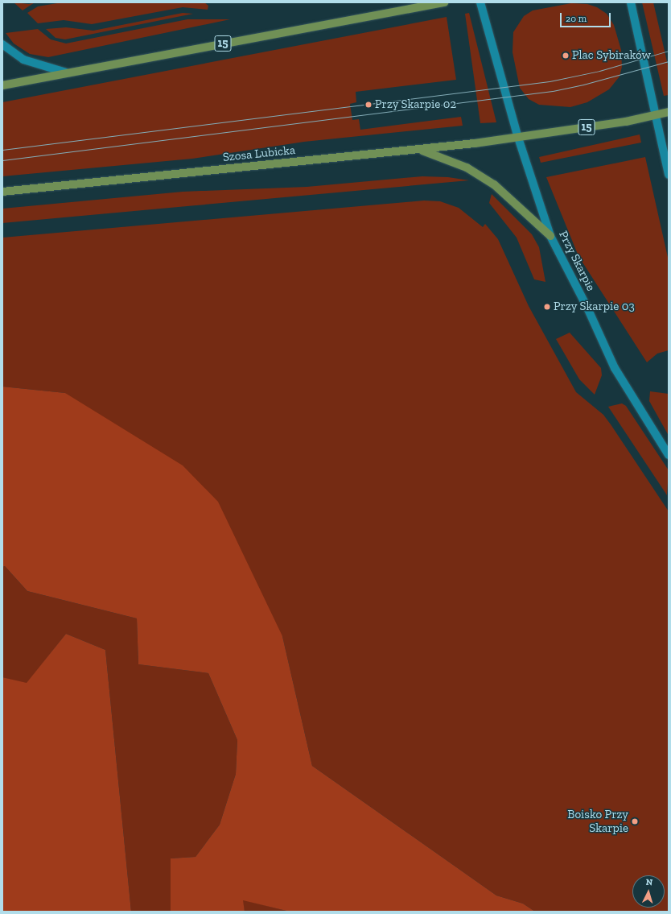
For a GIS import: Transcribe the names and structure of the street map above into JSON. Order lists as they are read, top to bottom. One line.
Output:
{"streets":{"main road":["15","Szosa Lubicka"],"street":["Przy Skarpie"]},"crossings":[["15","Szosa Lubicka"],["15","Przy Skarpie"],["Szosa Lubicka","Przy Skarpie"]],"places":["Plac Sybiraków","Przy Skarpie 02","Przy Skarpie 03","Boisko Przy Skarpie"],"scale_bar":"20 m","north":"top"}
